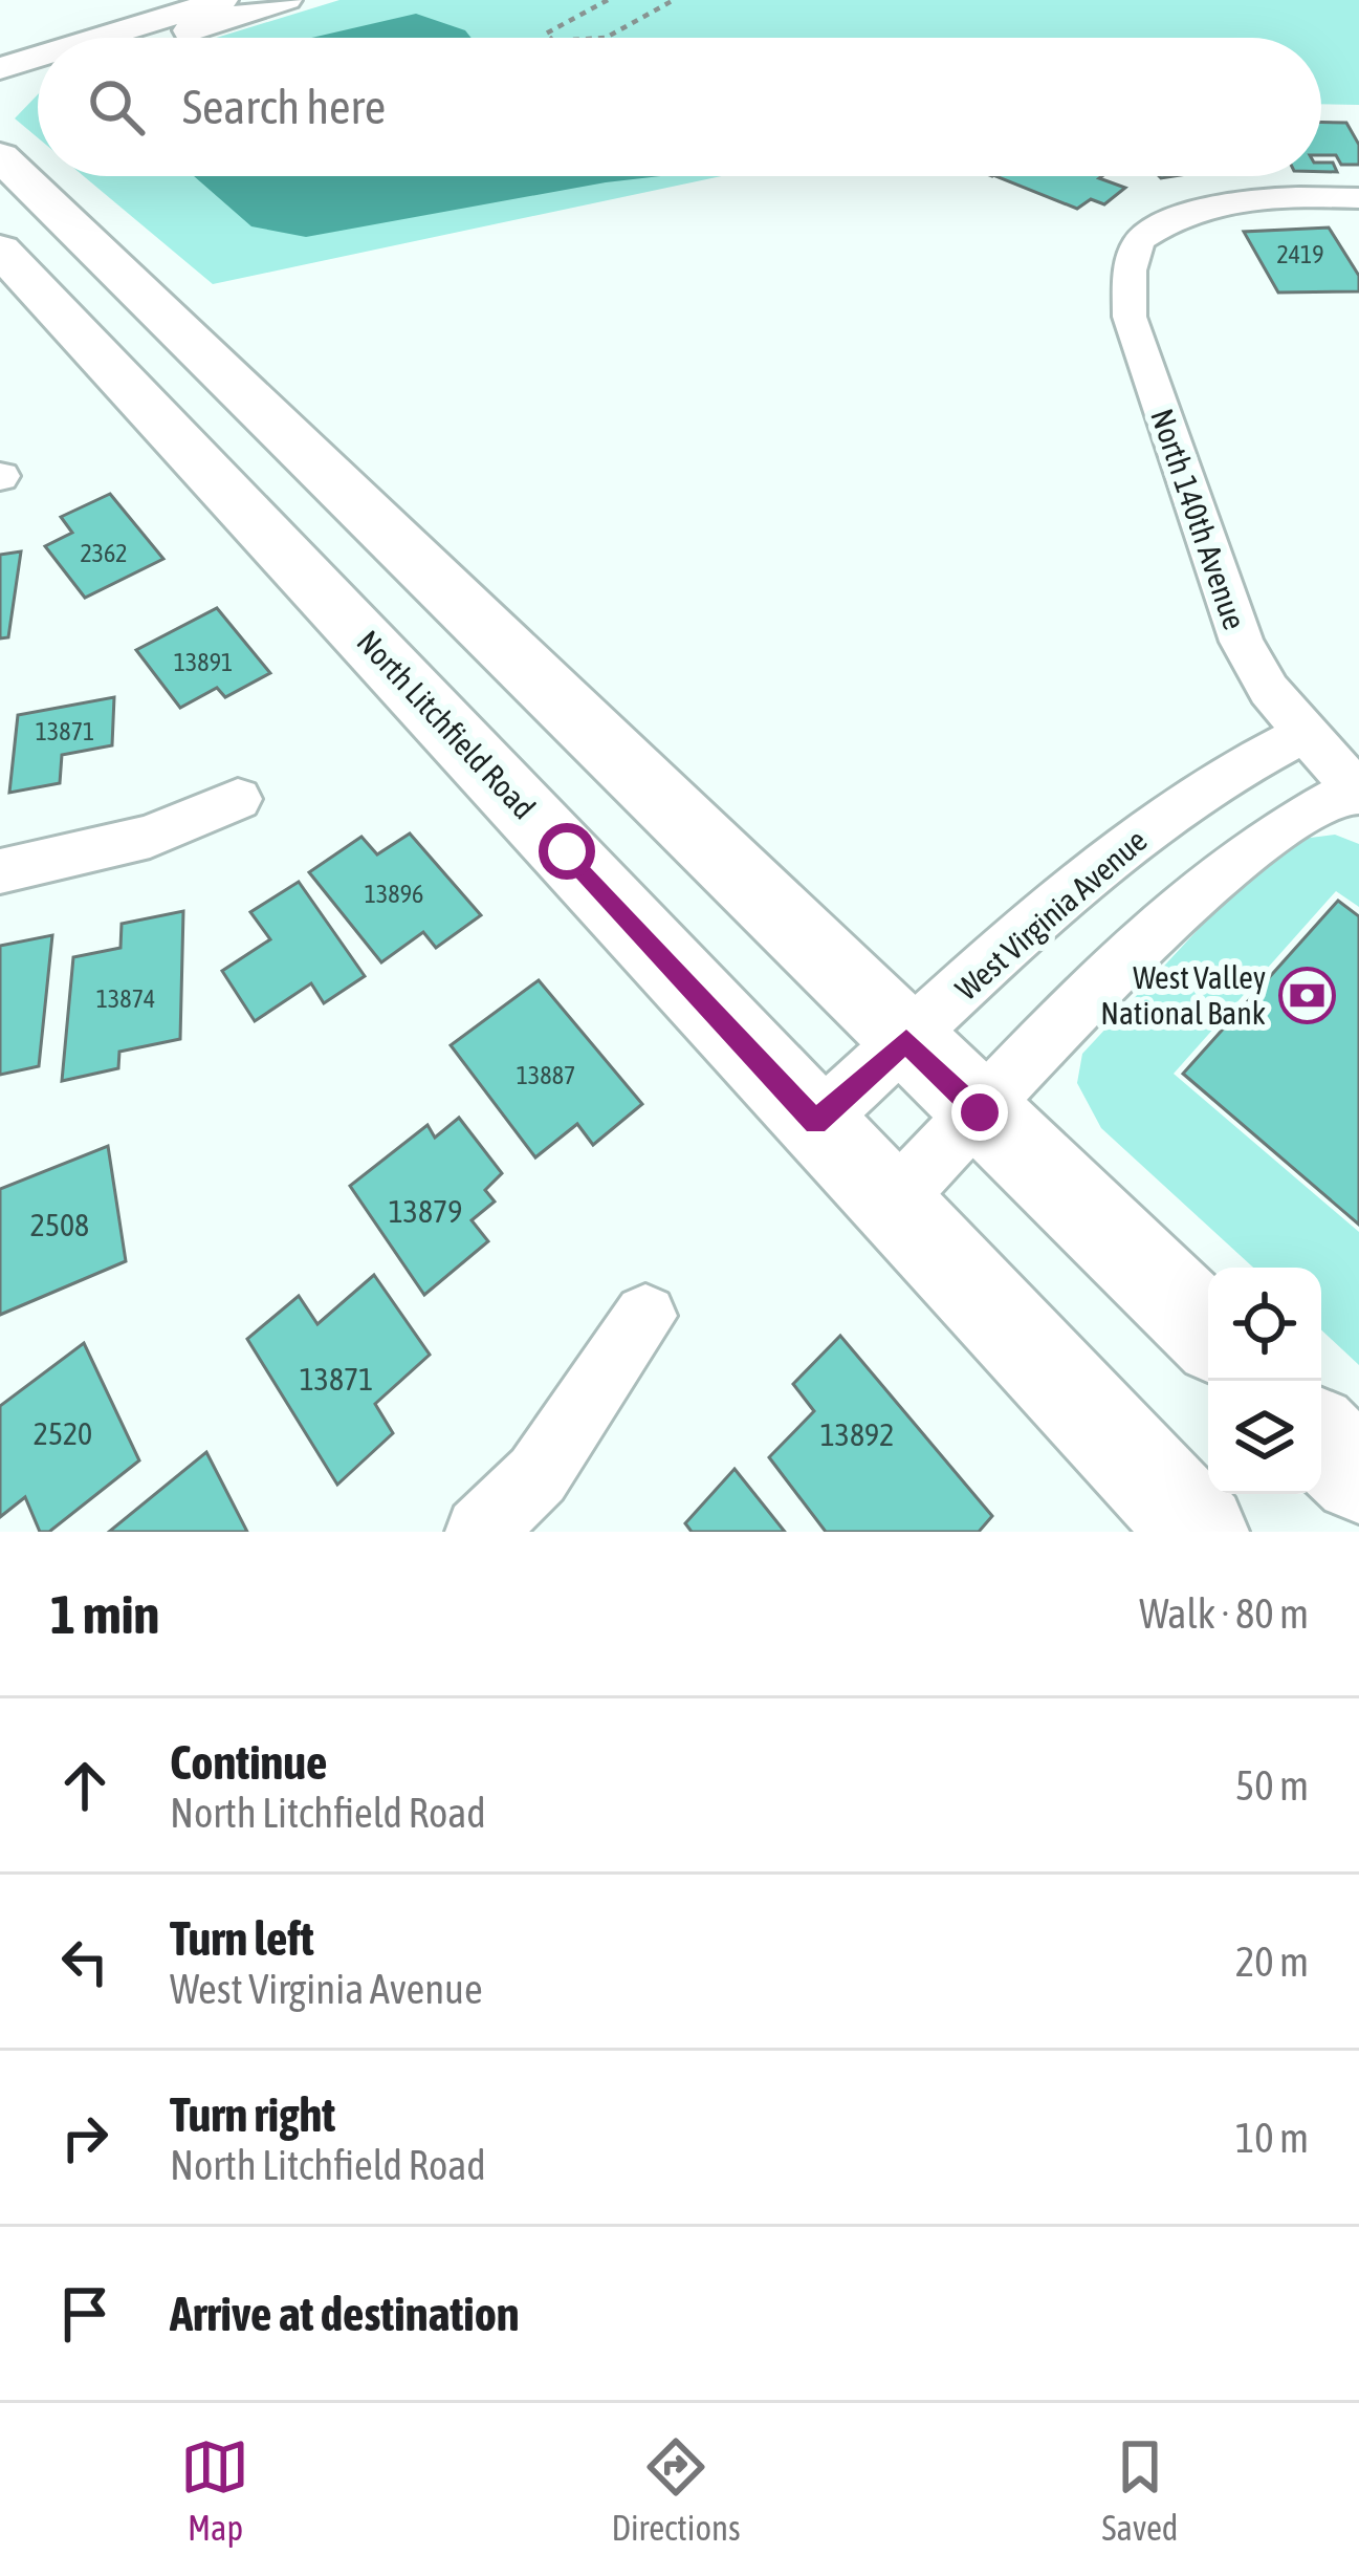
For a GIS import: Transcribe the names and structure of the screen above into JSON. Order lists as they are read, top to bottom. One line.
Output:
{"streets":{"main road":["North Litchfield Road"],"street":["North 140th Avenue","West Virginia Avenue"]},"crossings":[["North 140th Avenue","West Virginia Avenue"],["North Litchfield Road","West Virginia Avenue"]],"places":{"bank":["West Valley National Bank"]},"house_numbers":["2419","2362","13891","13871","13896","13874","13887","13879","2508","13871","2520","13892"],"page":{"search":"Search here","heading":["1 min","Walk · 80 m"],"list":[["Continue","North Litchfield Road","50 m"],["Turn left","West Virginia Avenue","20 m"],["Turn right","North Litchfield Road","10 m"],"Arrive at destination"],"nav":["Map","Directions","Saved"]}}
